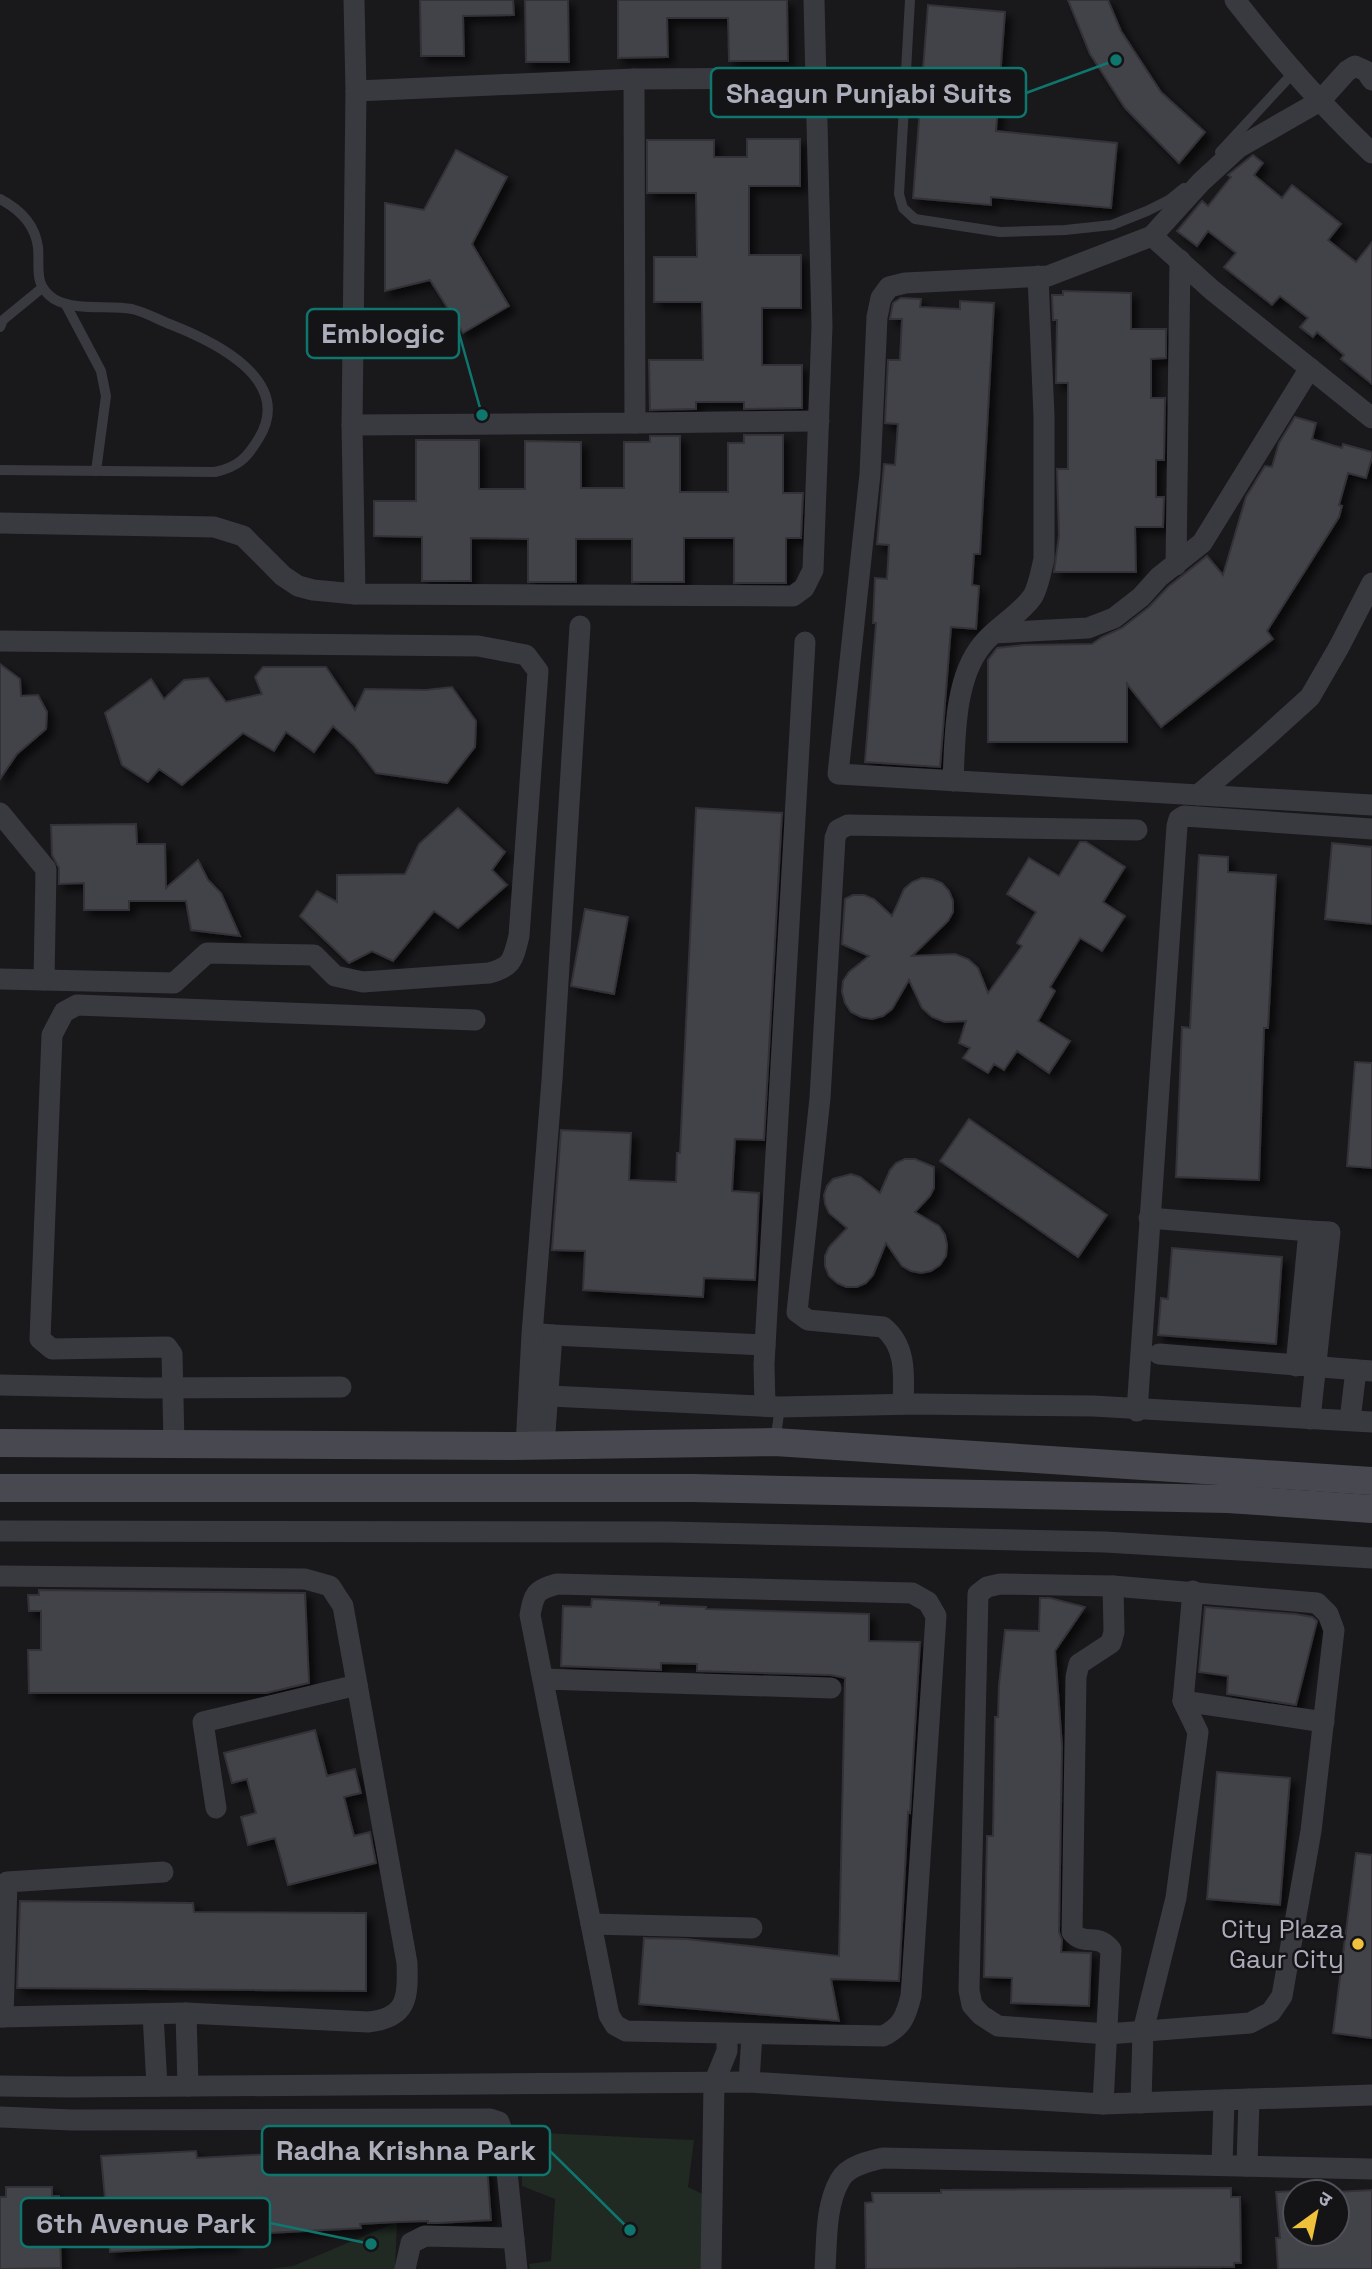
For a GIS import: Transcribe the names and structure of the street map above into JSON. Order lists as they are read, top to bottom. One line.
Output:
{"places":["Shagun Punjabi Suits","Emblogic","City Plaza Gaur City","Radha Krishna Park","6th Avenue Park"],"north":"top right"}
